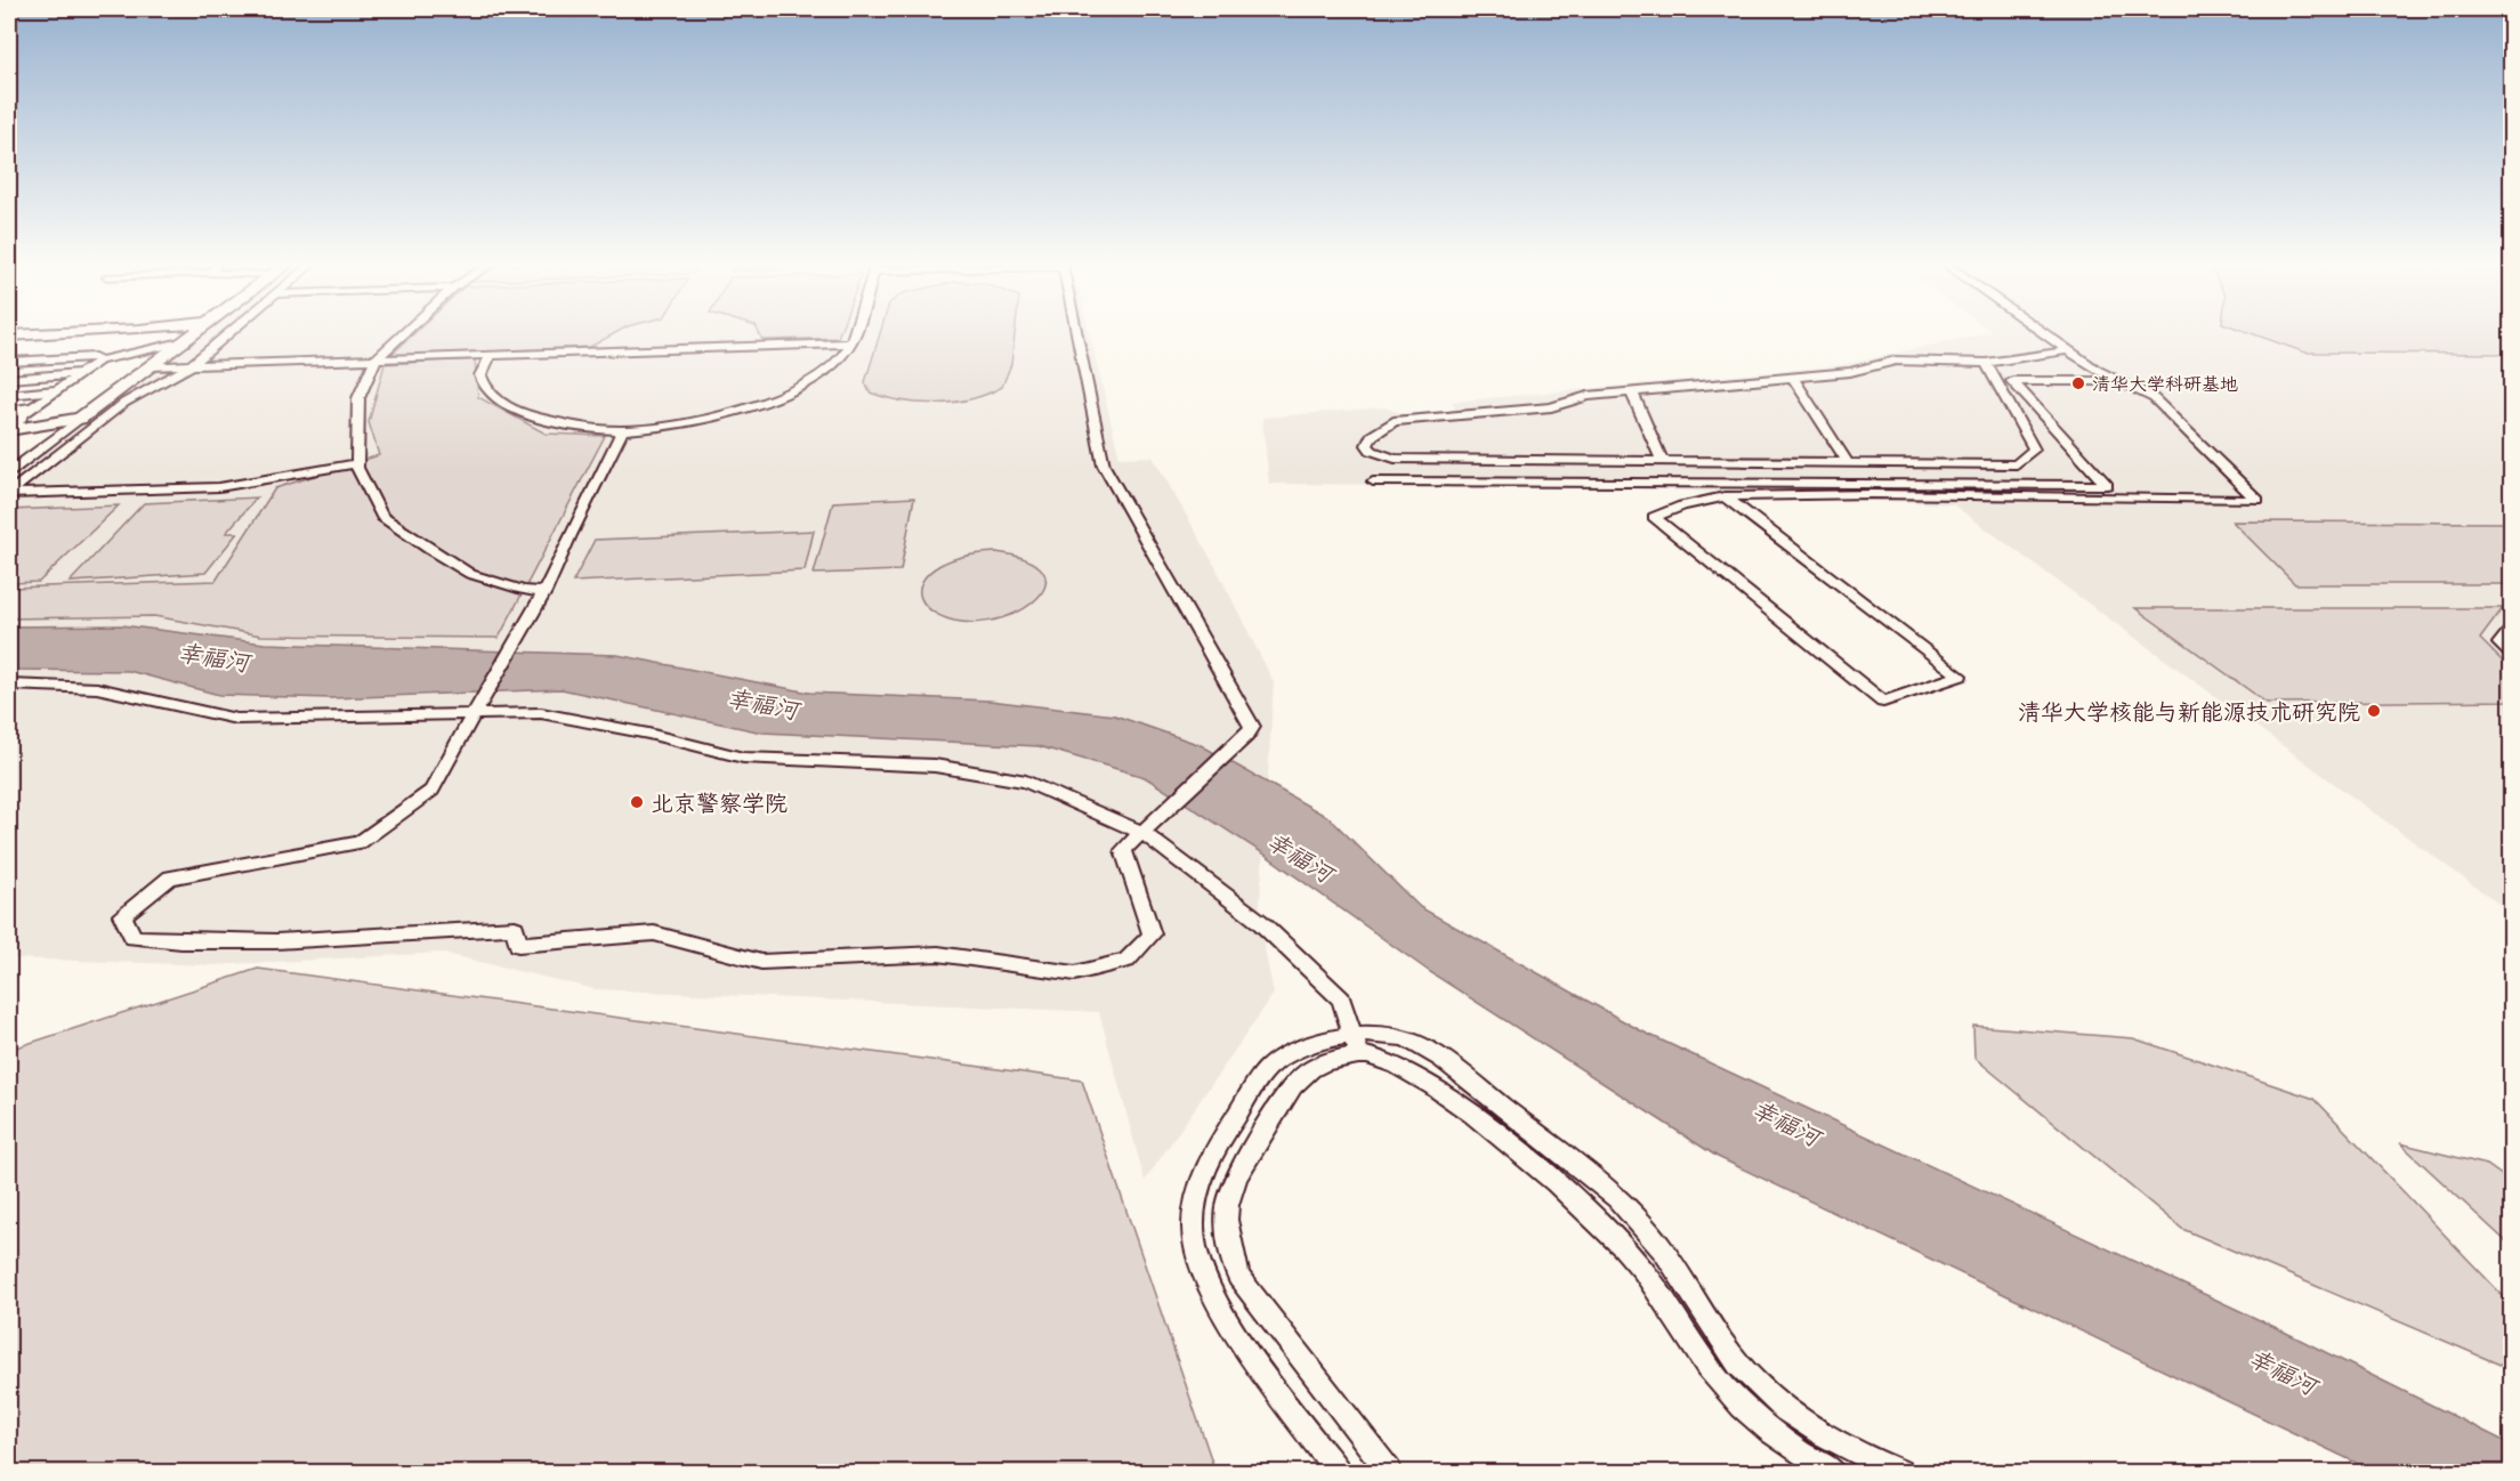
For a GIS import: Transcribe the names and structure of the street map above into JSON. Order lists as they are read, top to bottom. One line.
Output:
{"water":["幸福河"],"places":["清华大学科研基地","清华大学核能与新能源技术研究院","北京警察学院"]}
